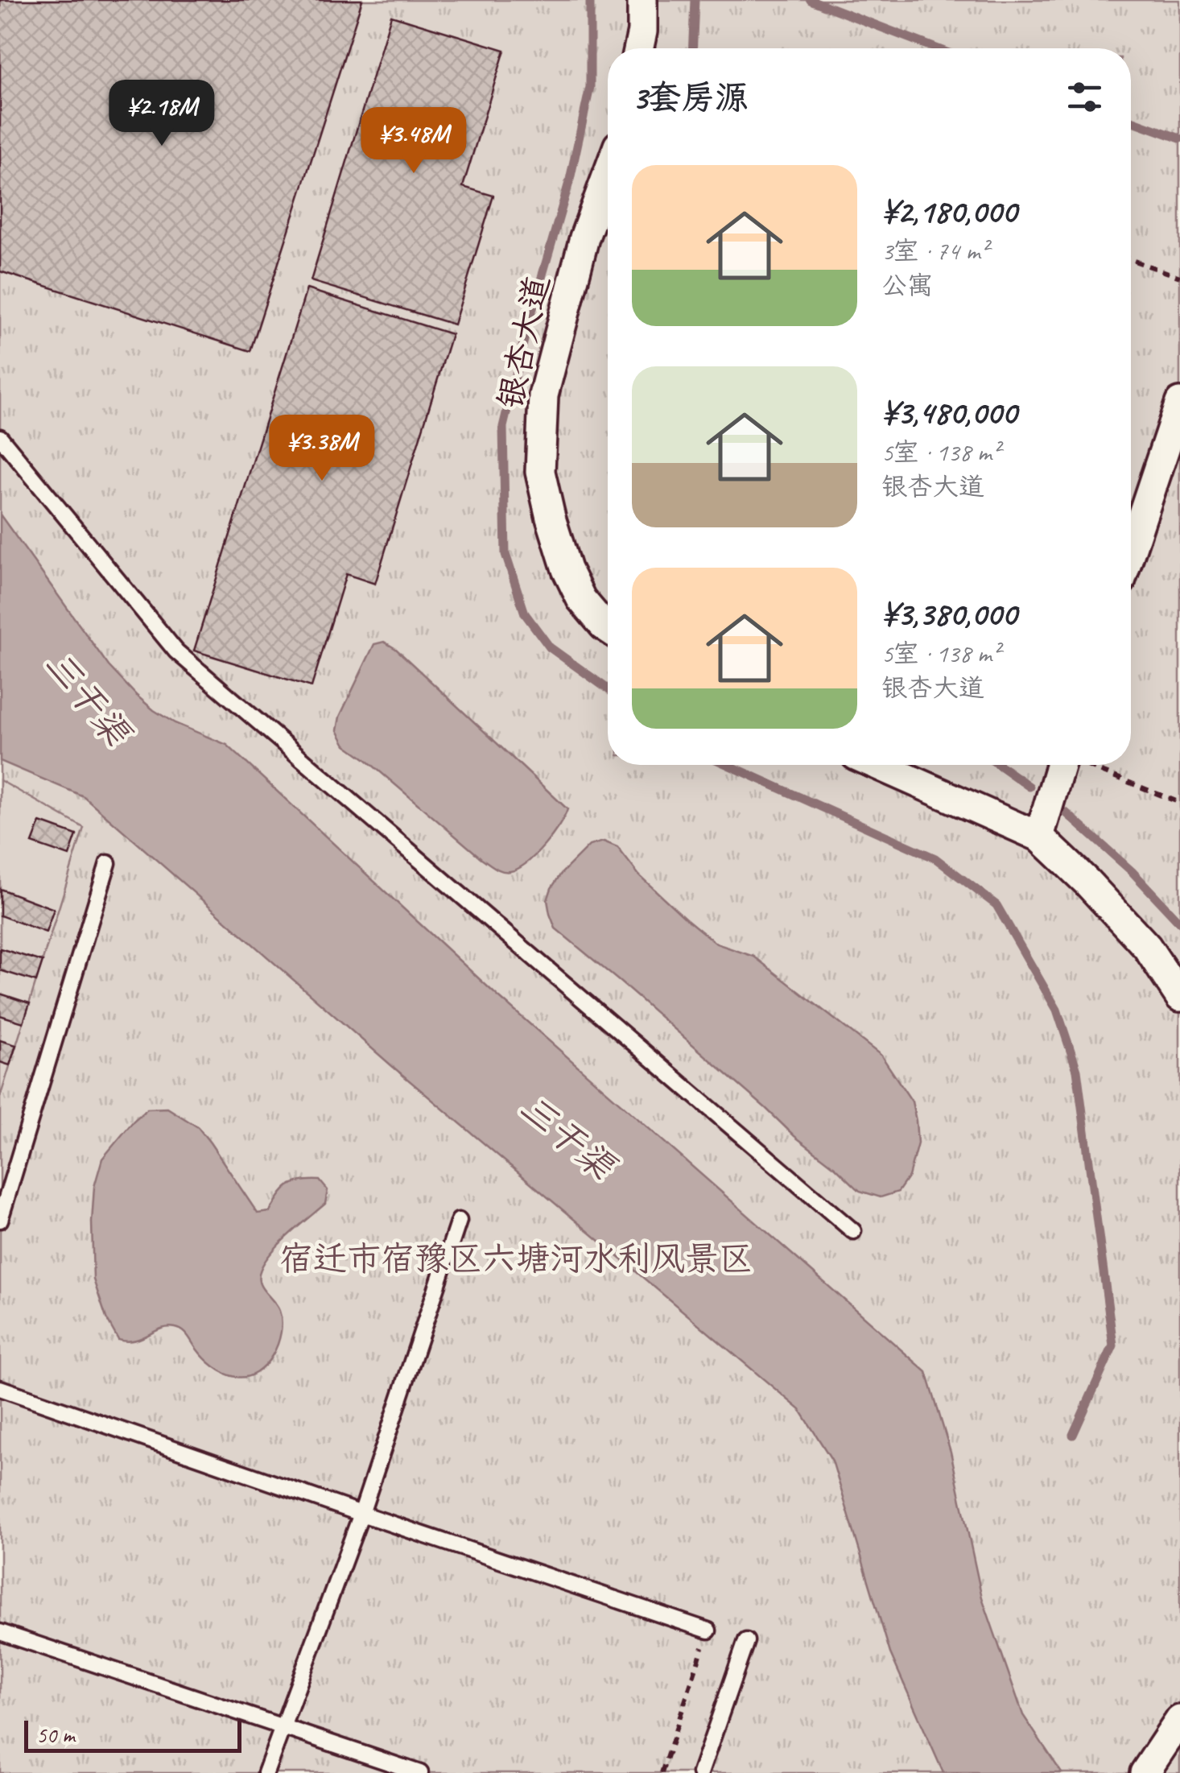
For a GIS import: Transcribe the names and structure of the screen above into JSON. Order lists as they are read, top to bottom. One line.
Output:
{"streets":{"street":["银杏大道"]},"water":["三干渠"],"parks":["宿迁市宿豫区六塘河水利风景区"],"scale_bar":"50 m","page":{"heading":"3套房源","price":["¥2.18M","¥3.48M","¥3.38M"],"list":[{"name":"¥2,180,000","note":"3室 · 74 m² · 公寓"},{"name":"¥3,480,000","note":"5室 · 138 m² · 银杏大道"},{"name":"¥3,380,000","note":"5室 · 138 m² · 银杏大道"}],"scale":"50 m"}}
